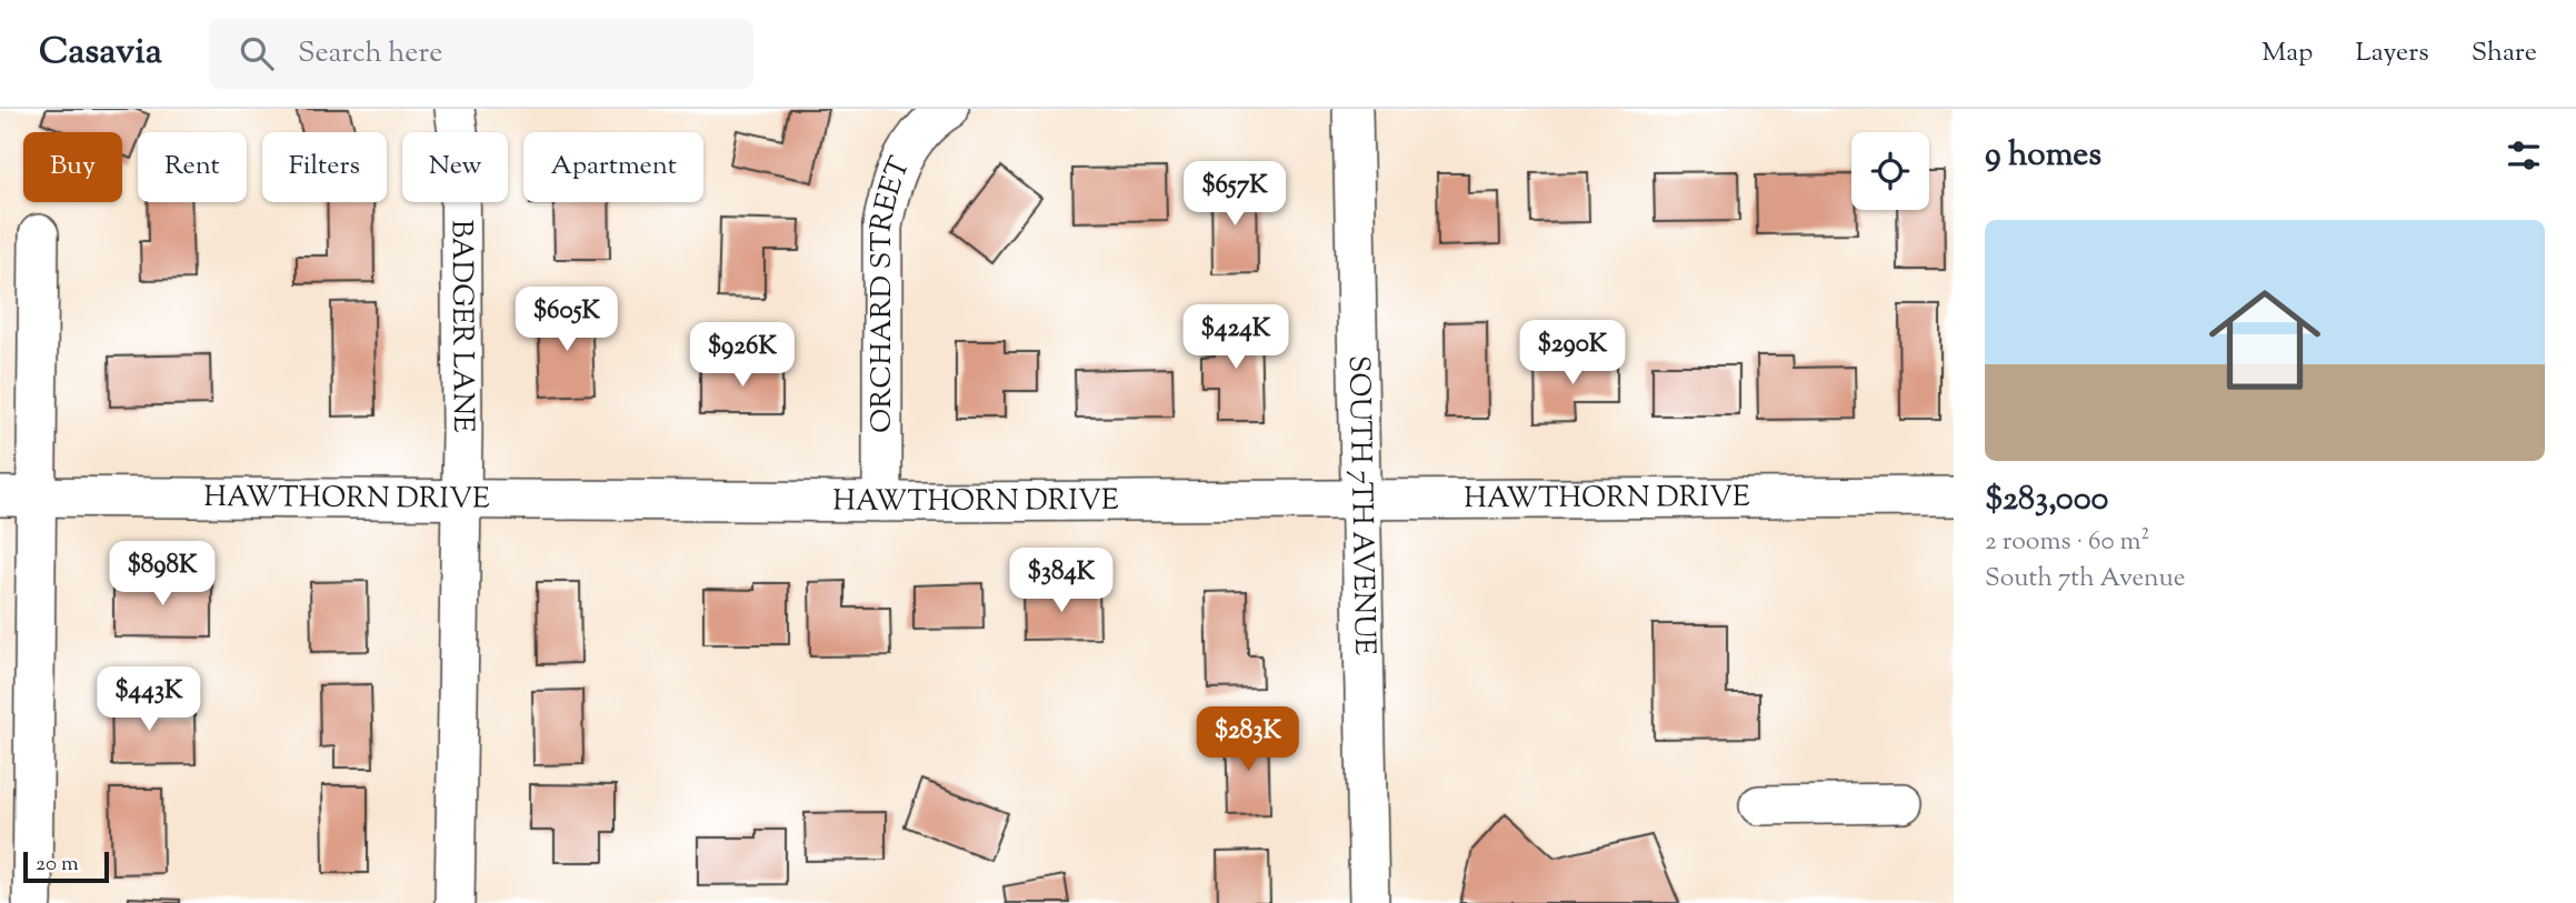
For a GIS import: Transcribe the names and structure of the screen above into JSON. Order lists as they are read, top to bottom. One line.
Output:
{"streets":{"street":["ORCHARD STREET","BADGER LANE","HAWTHORN DRIVE","SOUTH 7TH AVENUE"]},"crossings":[["ORCHARD STREET","HAWTHORN DRIVE"],["BADGER LANE","HAWTHORN DRIVE"],["HAWTHORN DRIVE","SOUTH 7TH AVENUE"]],"scale_bar":"20 m","page":{"header":"Casavia","search":"Search here","nav":["Map","Layers","Share"],"heading":"9 homes","chip":["Buy","Rent","Filters","New","Apartment"],"price":["$657K","$605K","$424K","$290K","$926K","$898K","$384K","$443K","$283K"],"list":[{"name":"$283,000","note":"2 rooms · 60 m² · South 7th Avenue"}],"scale":"20 m"}}
